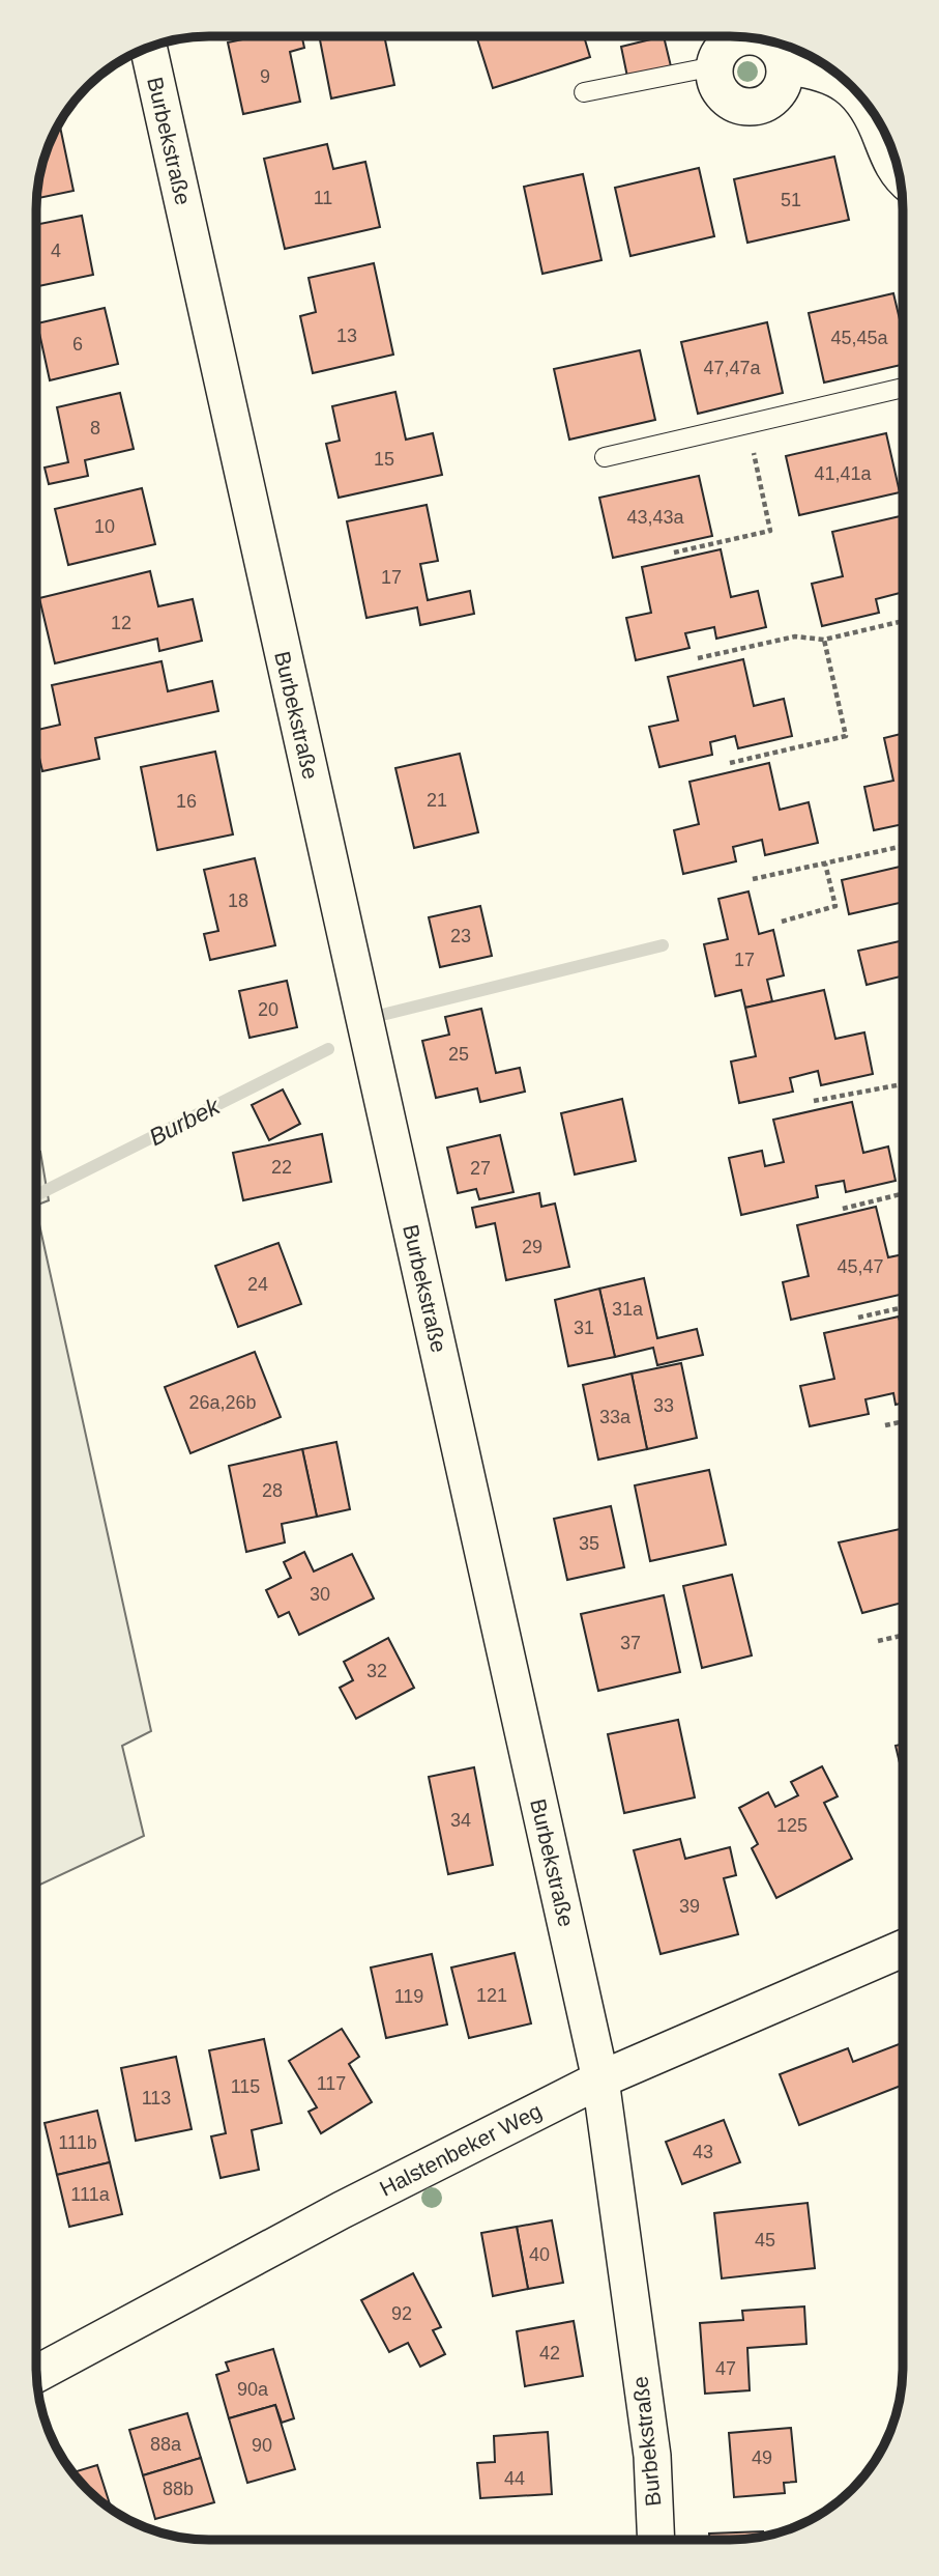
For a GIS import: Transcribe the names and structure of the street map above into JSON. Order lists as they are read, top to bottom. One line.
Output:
{"streets":{"street":["Burbekstraße","Halstenbeker Weg"]},"crossings":[["Burbekstraße","Halstenbeker Weg"]],"water":["Burbek"],"house_numbers":["9","11","51","4","13","45,45a","6","47,47a","8","15","41,41a","43,43a","10","17","12","21","16","18","23","17","20","25","22","27","29","45,47","24","31a","31","26a,26b","33","33a","28","35","30","37","32","34","125","39","121","119","117","115","113","111b","43","111a","45","40","92","42","47","90a","88a","90","49","44","88b"]}
